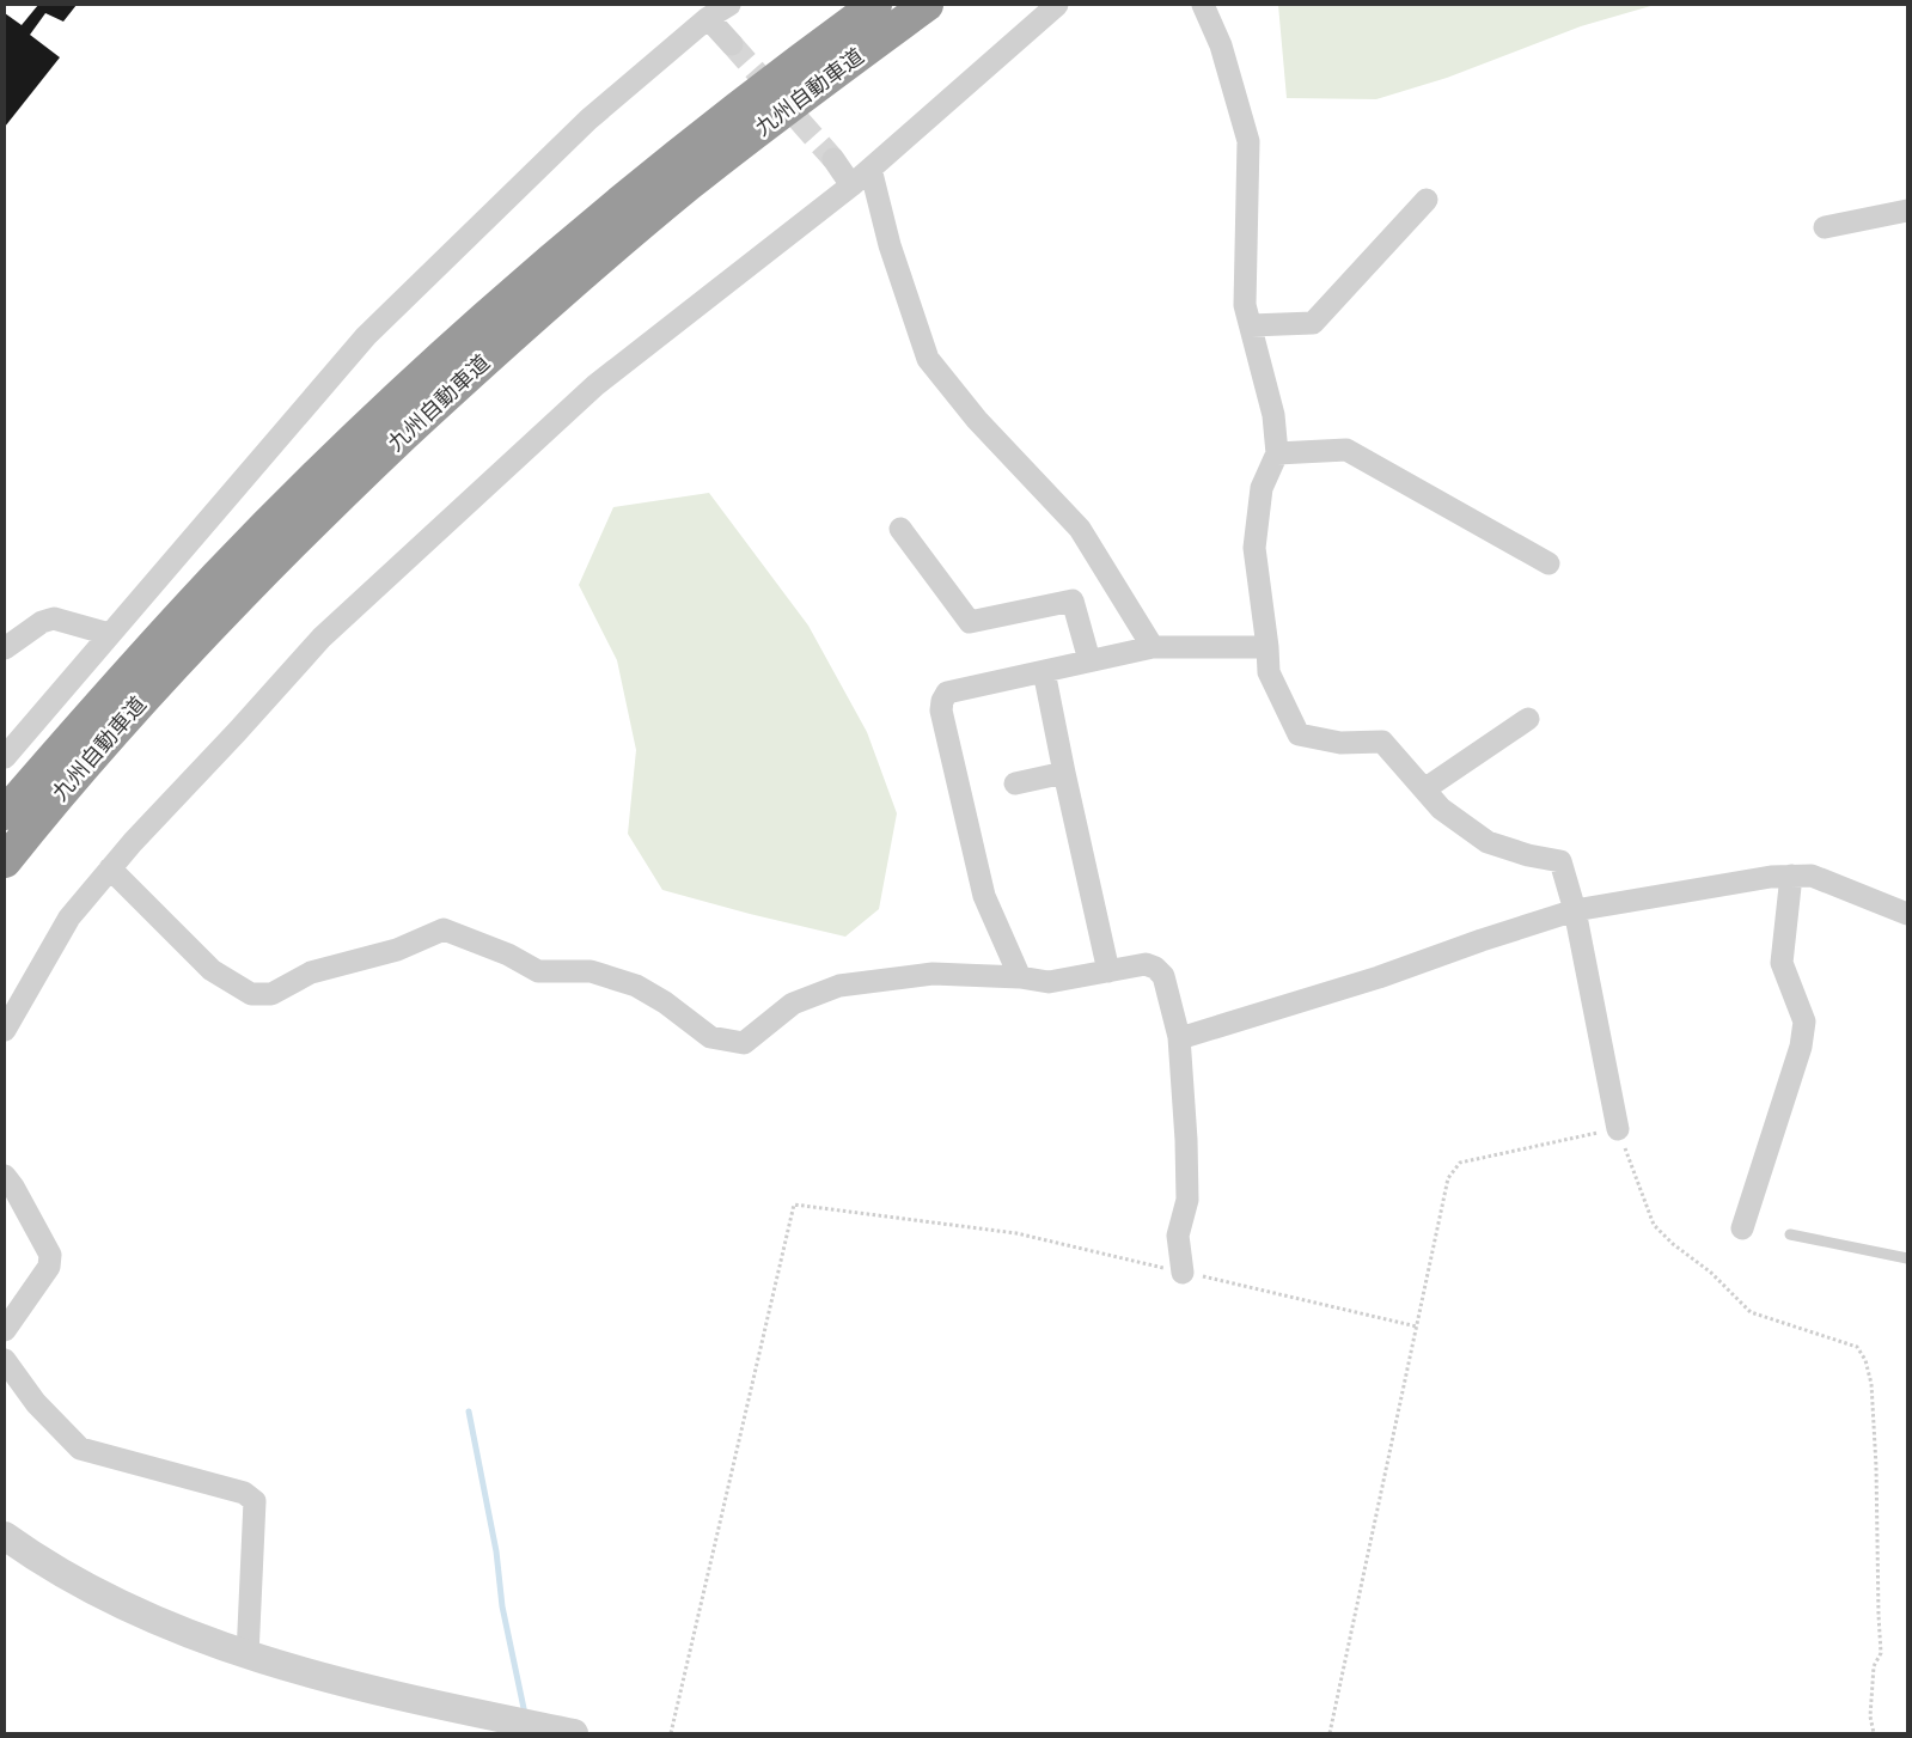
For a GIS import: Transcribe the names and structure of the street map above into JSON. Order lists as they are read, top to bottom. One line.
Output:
{"streets":{"highway":["九州自動車道"]}}
